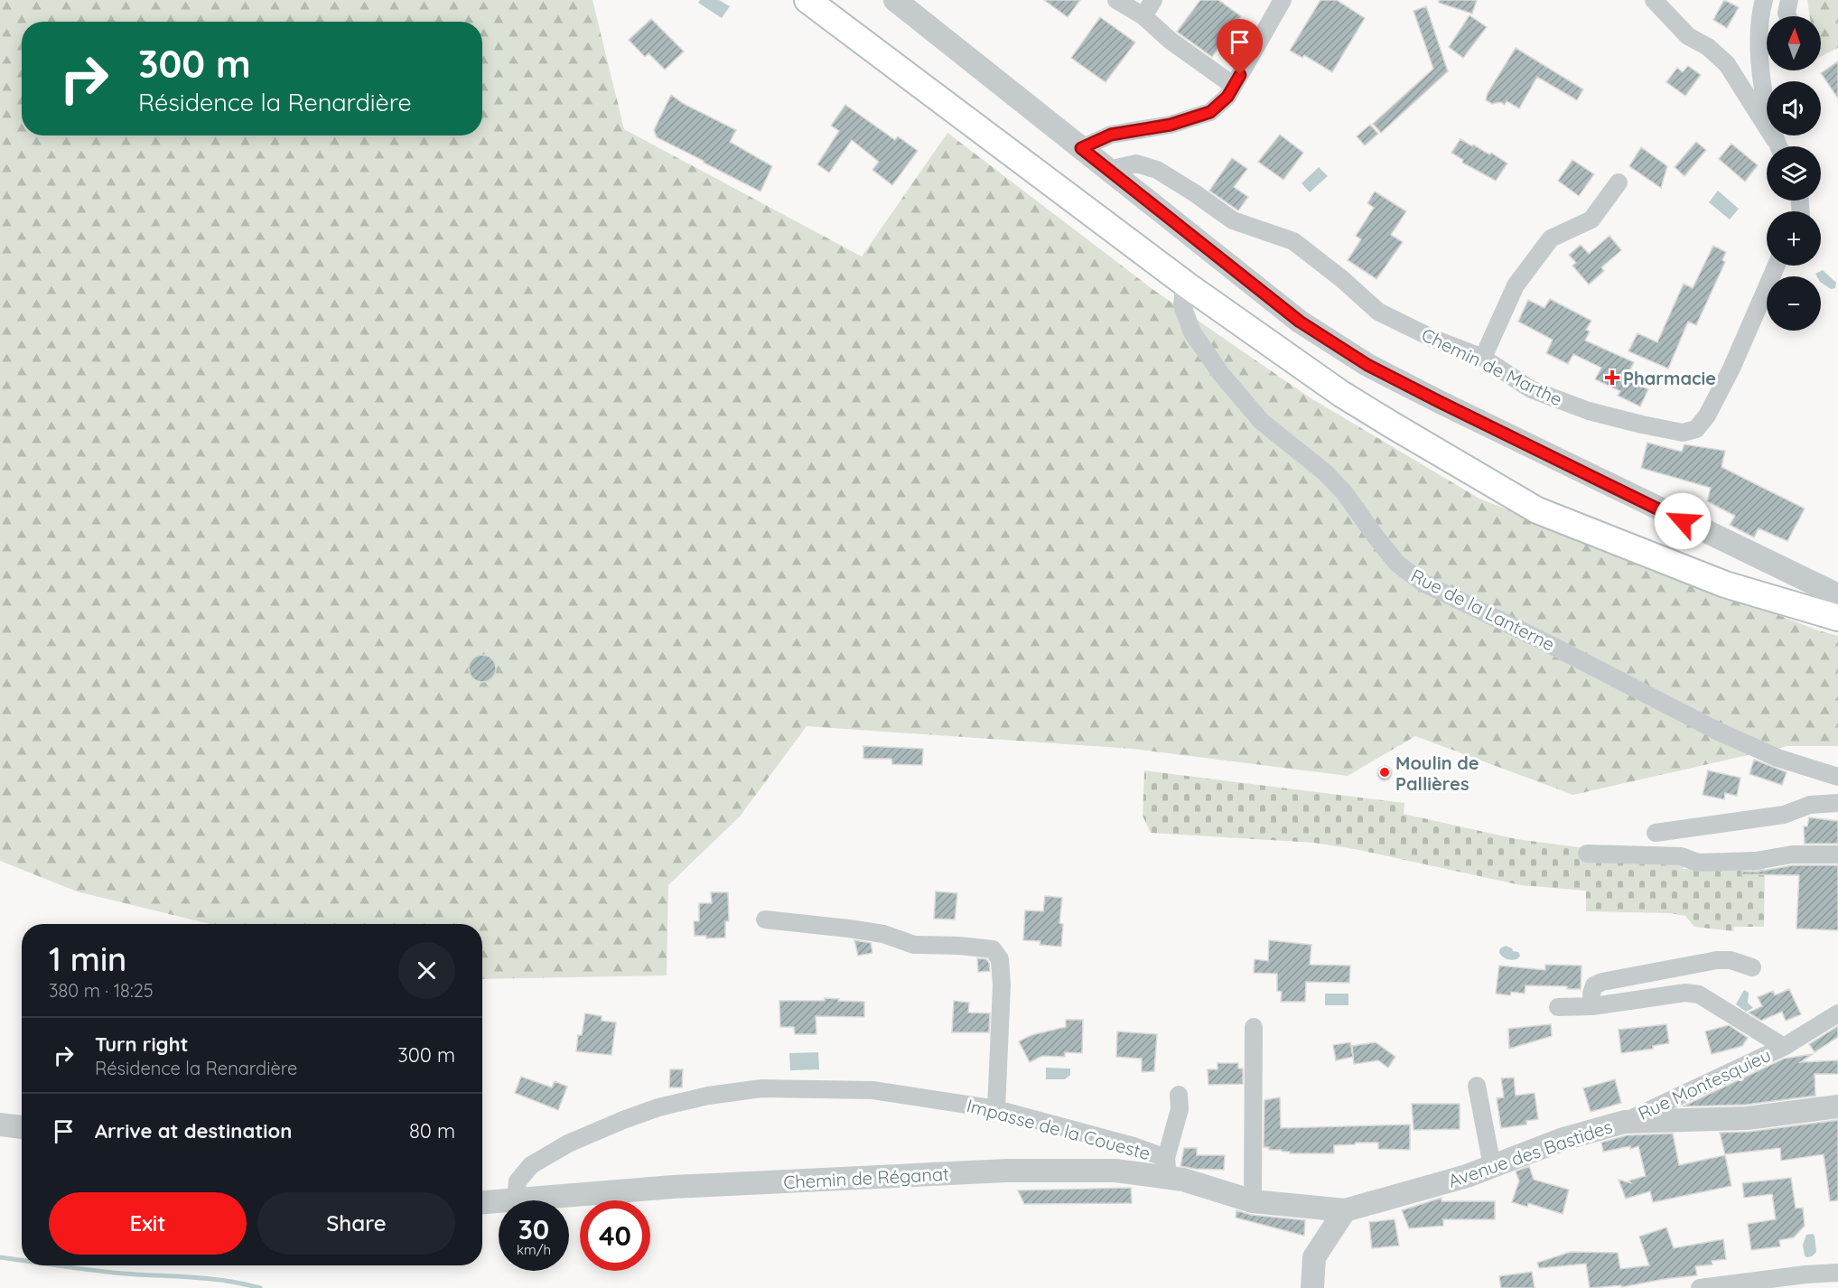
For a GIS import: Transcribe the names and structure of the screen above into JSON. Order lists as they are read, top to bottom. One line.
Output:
{"streets":{"street":["Chemin de Marthe","Rue de la Lanterne","Rue Montesquieu","Impasse de la Coueste","Avenue des Bastides","Chemin de Réganat"]},"crossings":[["Rue Montesquieu","Avenue des Bastides"],["Impasse de la Coueste","Chemin de Réganat"],["Avenue des Bastides","Chemin de Réganat"]],"places":{"health":["Pharmacie"],"other":["Moulin de Pallières"]},"north":"top","page":{"map_buttons":["+","−"],"turn":["300 m","Résidence la Renardière"],"heading":["1 min","380 m · 18:25"],"list":[{"name":"Turn right","note":"Résidence la Renardière","value":"300 m"},{"name":"Arrive at destination","value":"80 m"}],"buttons":["Exit","Share"],"speed":"30 km/h","limit":"40"}}
